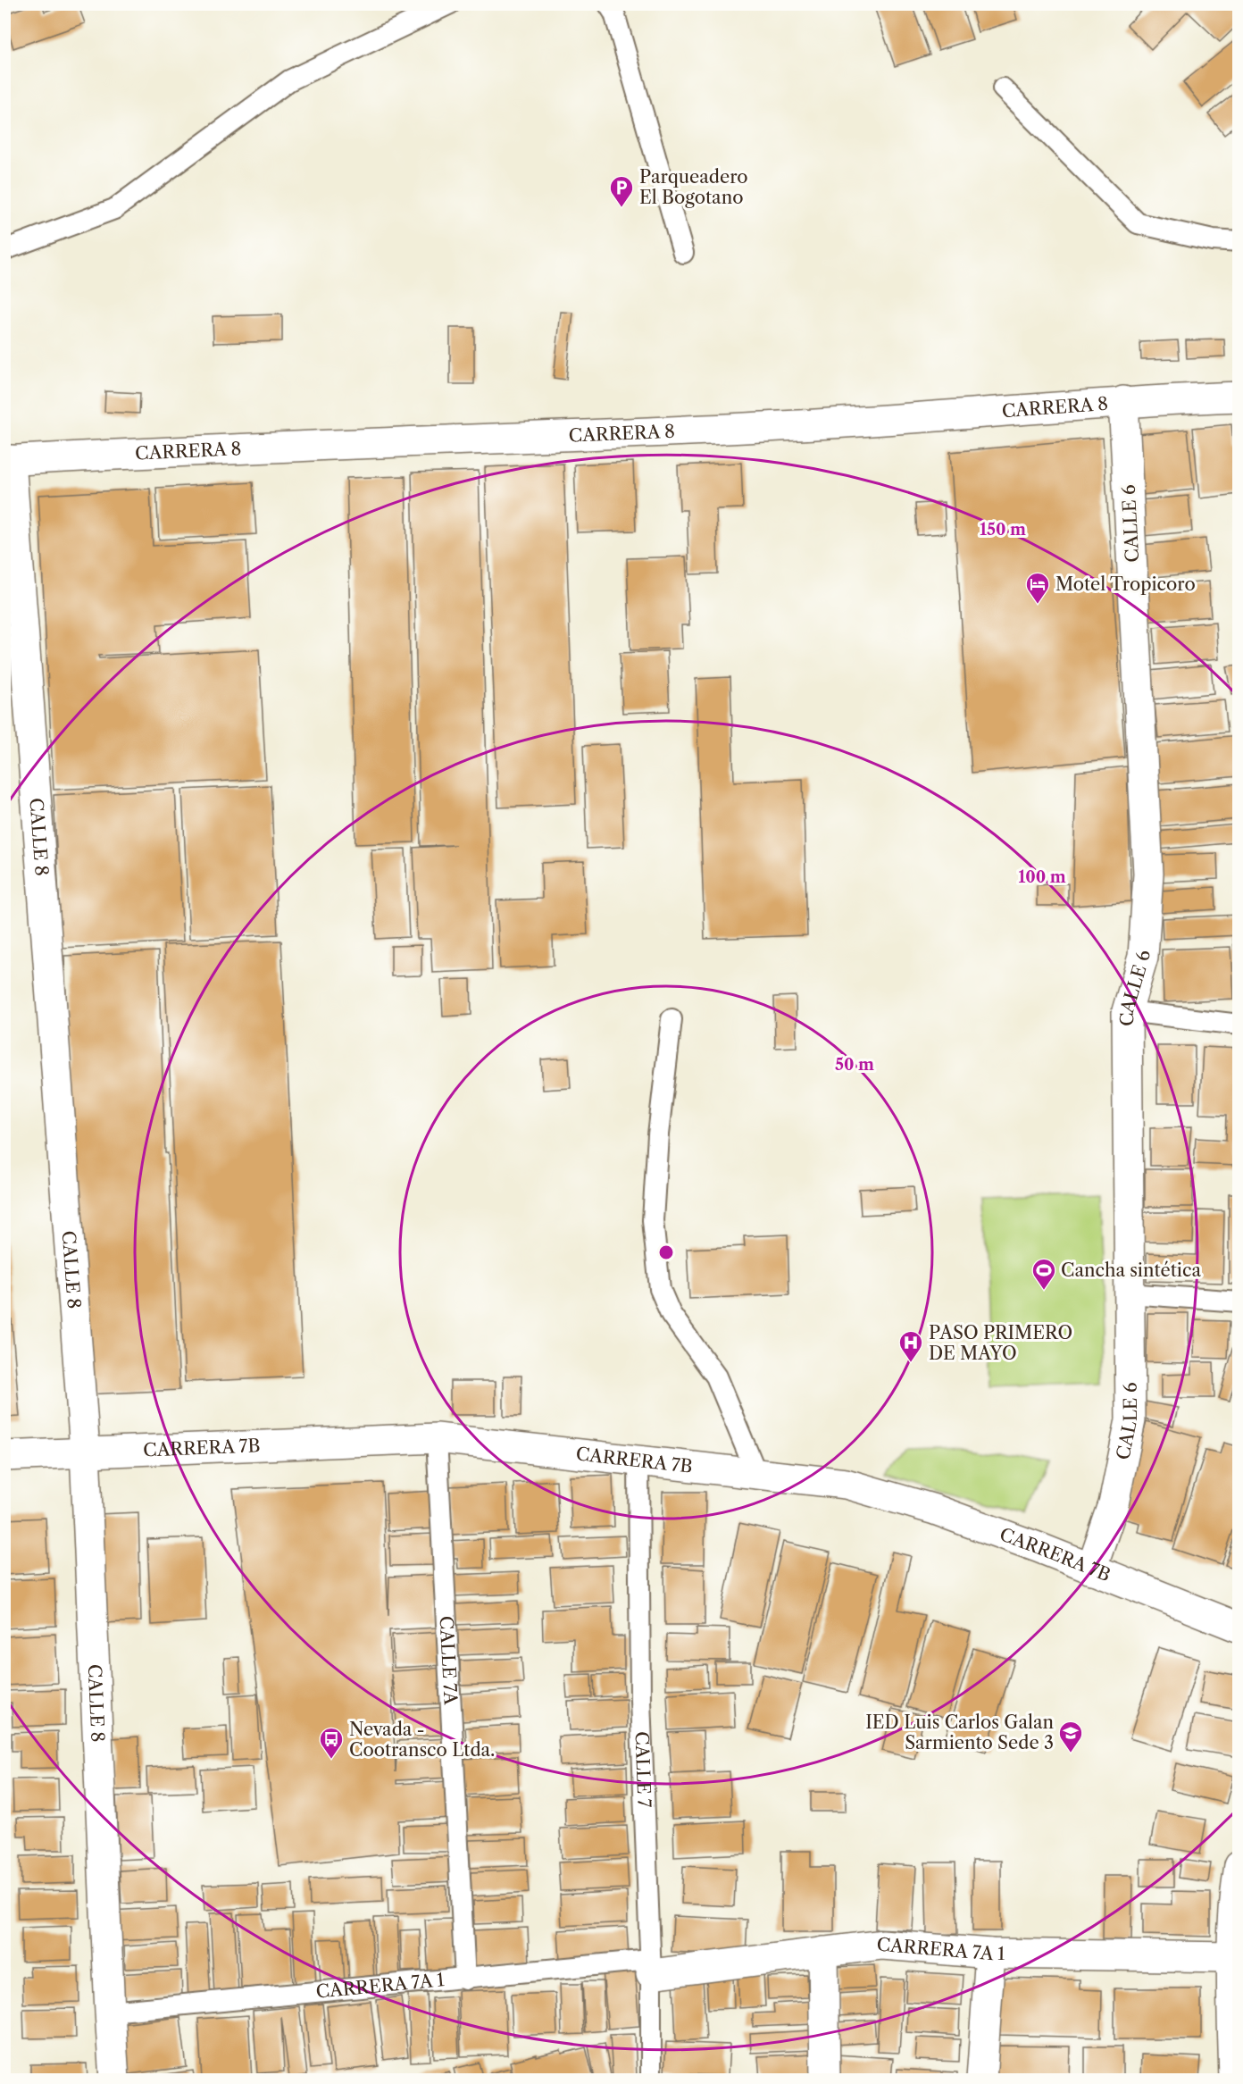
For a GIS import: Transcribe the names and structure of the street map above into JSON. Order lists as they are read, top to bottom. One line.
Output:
{"streets":{"street":["CARRERA 8","CALLE 6","CALLE 8","CARRERA 7B","CARRERA 7A 1"],"lane":["CALLE 7A","CALLE 7"]},"crossings":[["CARRERA 8","CALLE 6"],["CARRERA 8","CALLE 8"],["CALLE 6","CARRERA 7B"],["CALLE 8","CARRERA 7B"],["CALLE 8","CARRERA 7A 1"],["CARRERA 7B","CALLE 7A"],["CARRERA 7B","CALLE 7"],["CALLE 7A","CARRERA 7A 1"],["CALLE 7","CARRERA 7A 1"]],"places":{"parking":["Parqueadero El Bogotano"],"hotel":["Motel Tropicoro"],"sports":["Cancha sintética"],"hospital":["PASO PRIMERO DE MAYO"],"school or university":["IED Luis Carlos Galan Sarmiento Sede 3"],"bus stop":["Nevada - Cootransco Ltda."]},"rings":["150 m","100 m","50 m"]}
